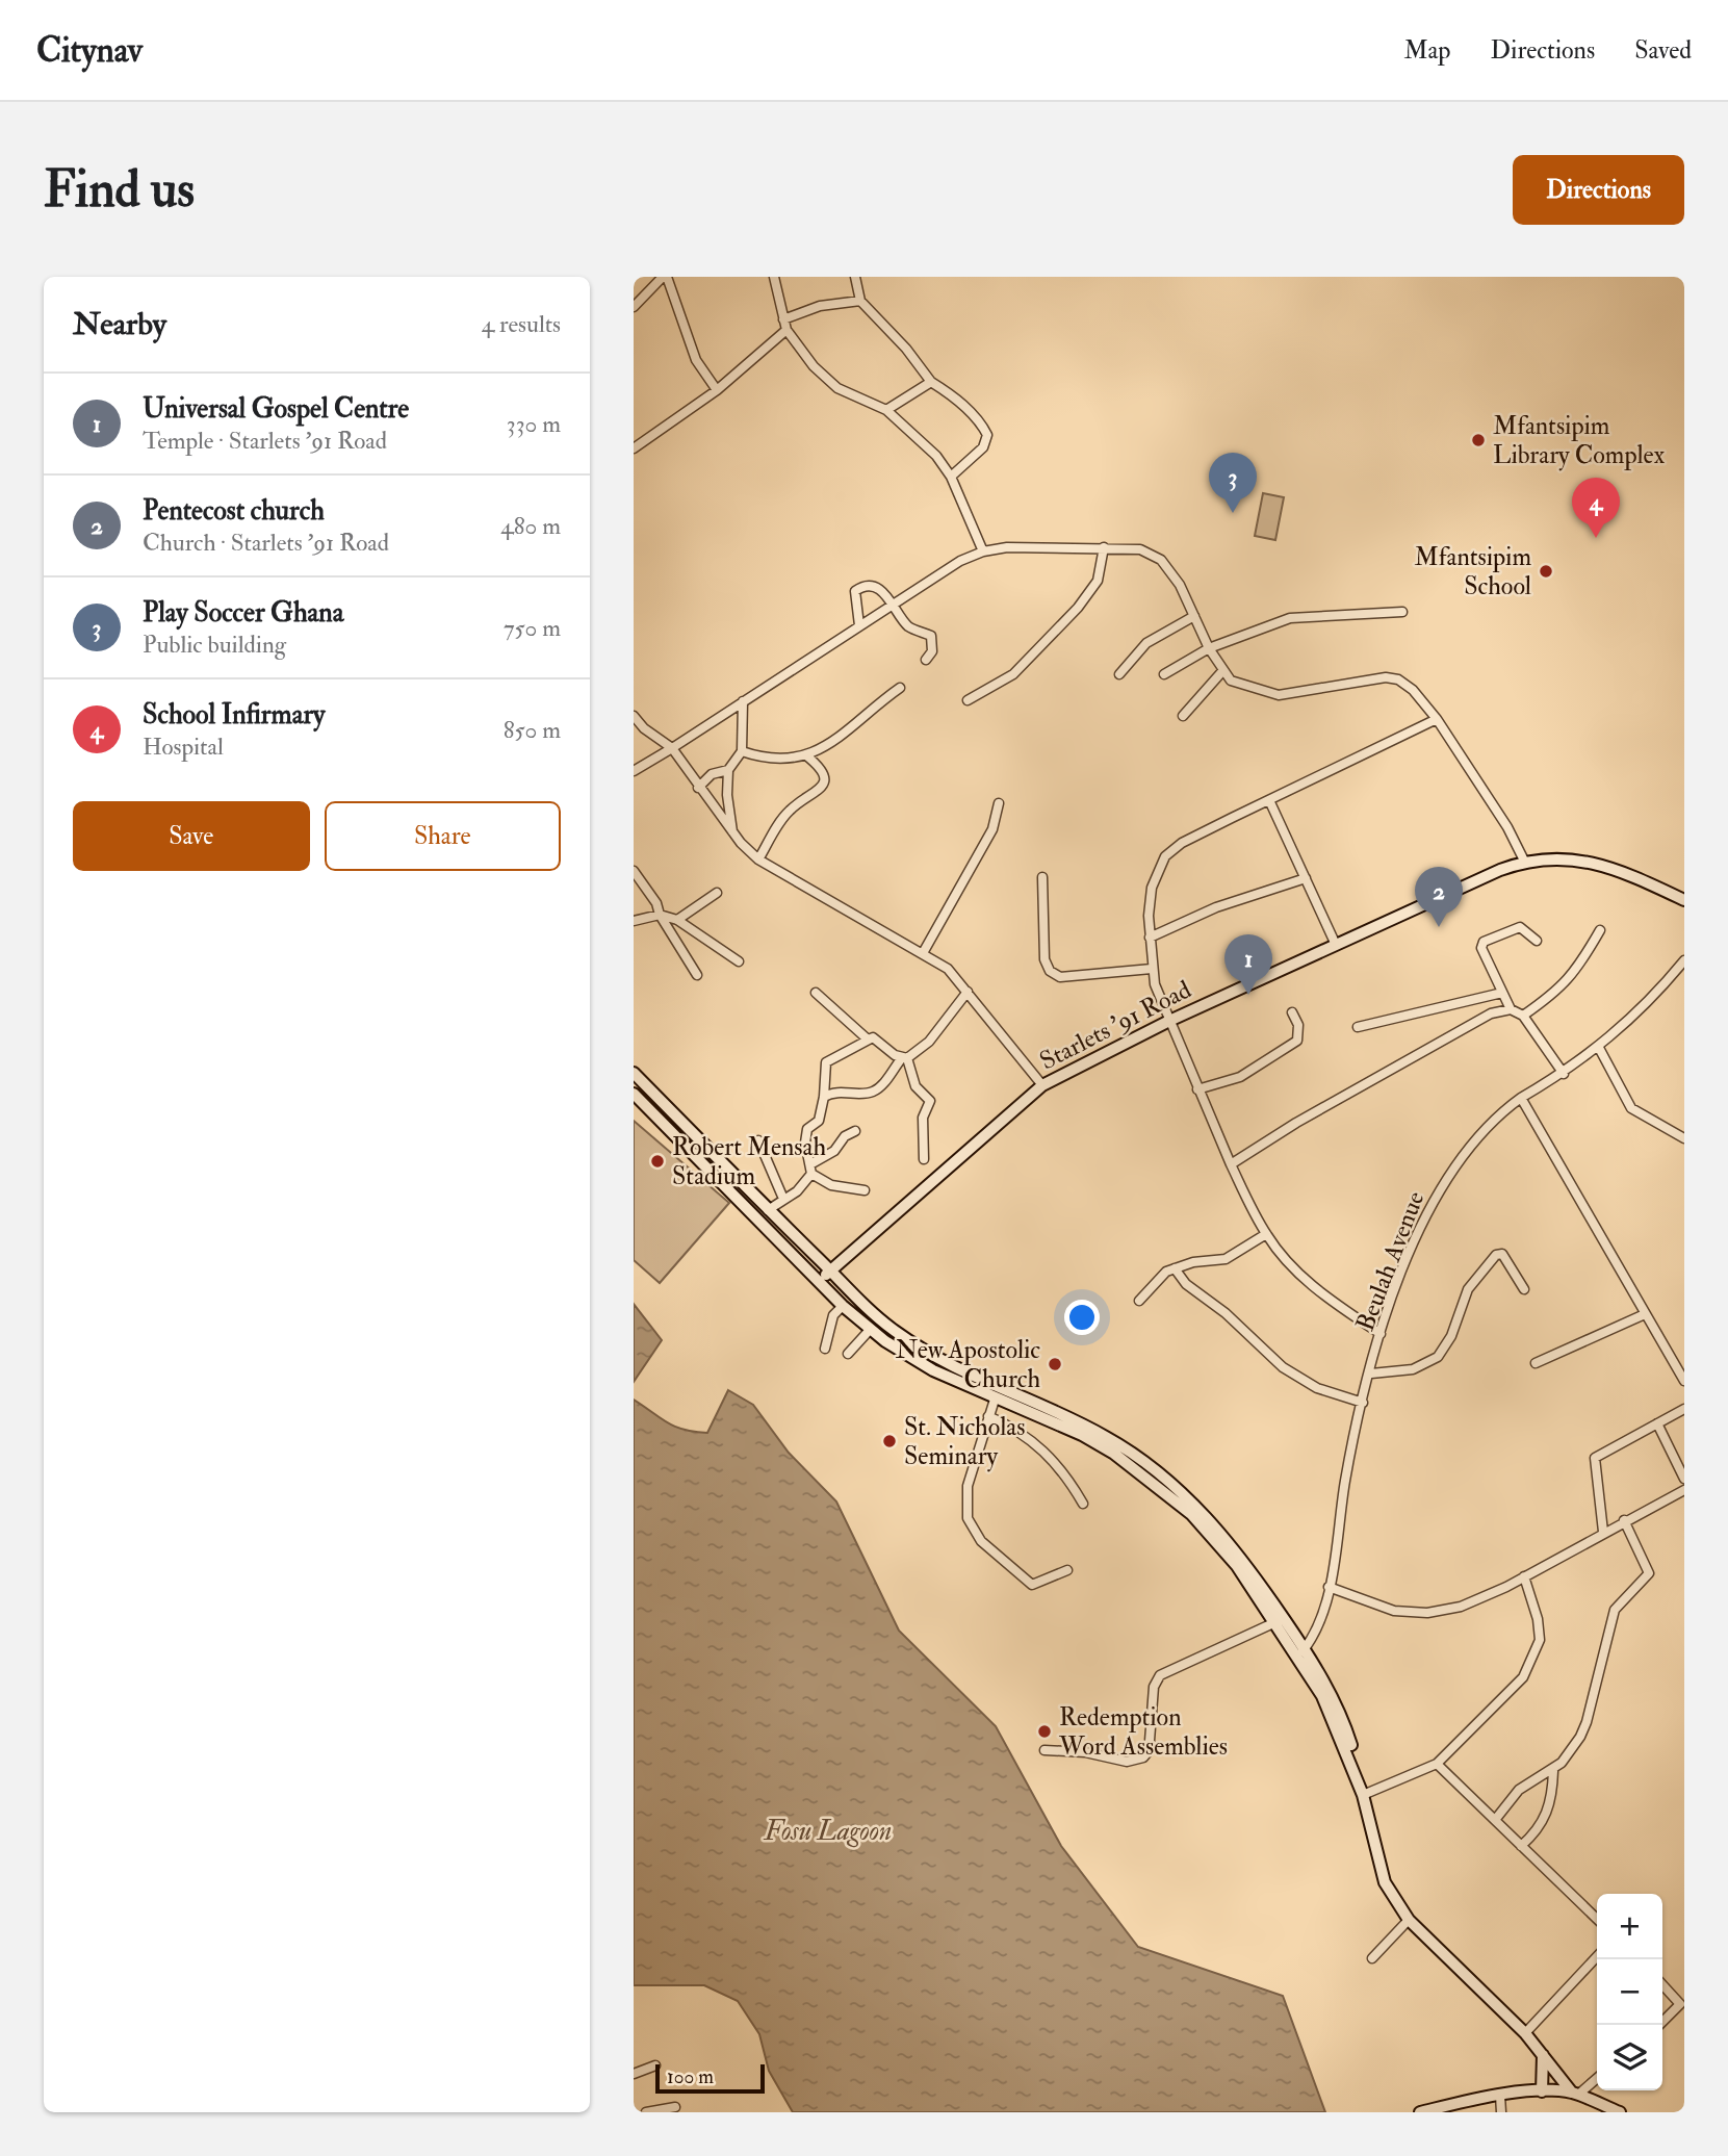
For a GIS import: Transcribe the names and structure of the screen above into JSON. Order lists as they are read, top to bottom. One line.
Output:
{"streets":{"street":["Starlets '91 Road","Beulah Avenue"]},"water":["Fosu Lagoon"],"places":["Mfantsipim Library Complex","Mfantsipim School","Robert Mensah Stadium","New Apostolic Church","St. Nicholas Seminary","Redemption Word Assemblies"],"scale_bar":"100 m","page":{"header":"Citynav","nav":["Map","Directions","Saved"],"buttons":["Directions",["Save","Share"]],"title":"Find us","heading":["Nearby","4 results"],"list":[{"mark":"1","name":"Universal Gospel Centre","note":"Temple · Starlets '91 Road","value":"330 m"},{"mark":"2","name":"Pentecost church","note":"Church · Starlets '91 Road","value":"480 m"},{"mark":"3","name":"Play Soccer Ghana","note":"Public building","value":"750 m"},{"mark":"4","name":"School Infirmary","note":"Hospital","value":"850 m"}],"pins":["3","4","2","1"],"map_buttons":["+","−"],"scale":"100 m"}}
